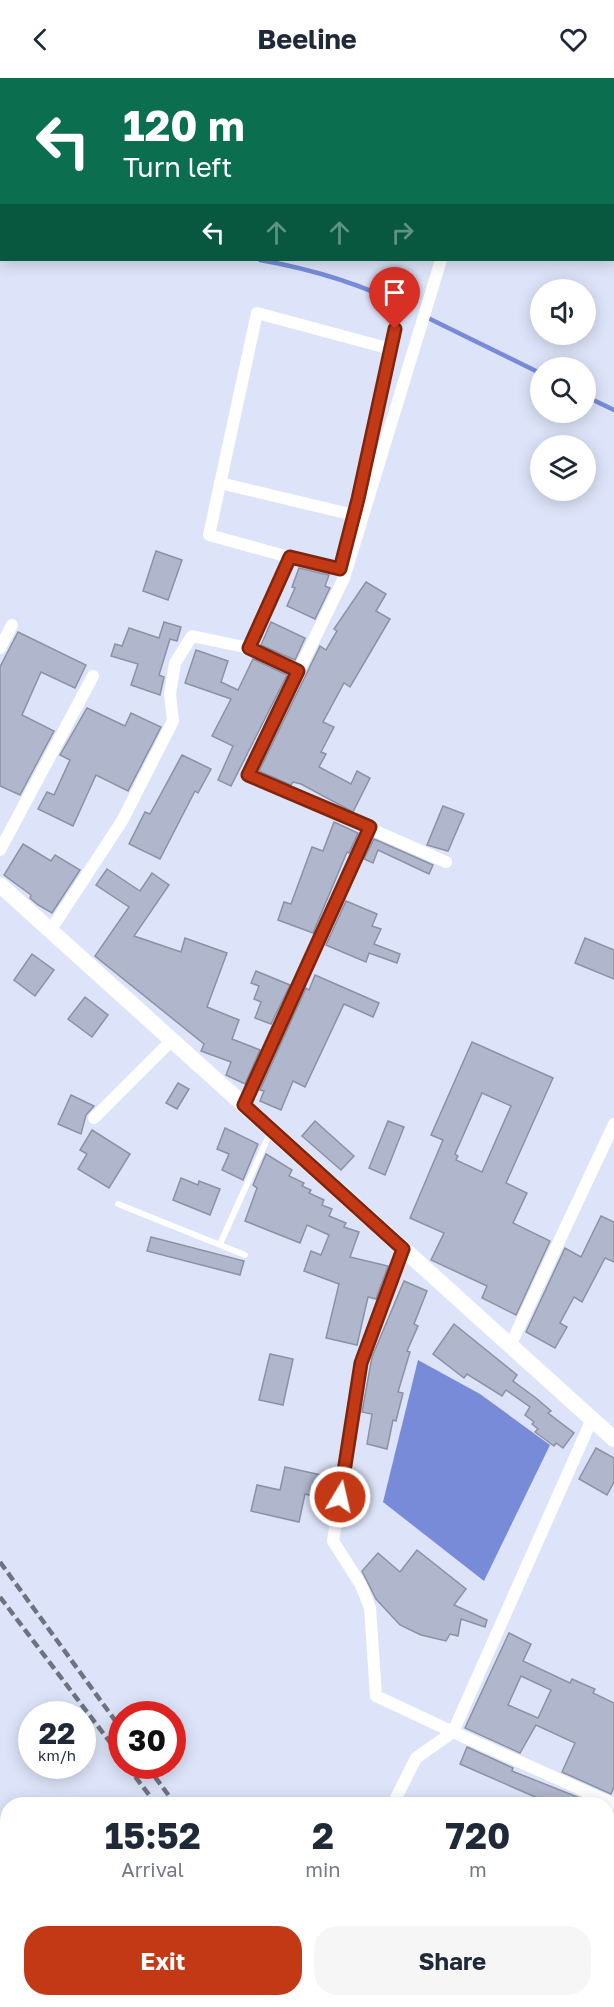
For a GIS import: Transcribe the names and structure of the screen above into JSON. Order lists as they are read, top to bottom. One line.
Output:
{"page":{"header":"Beeline","turn":["120 m","Turn left"],"speed":"22 km/h","limit":"30","eta":["15:52","Arrival","2","min","720","m"],"buttons":["Exit","Share"]}}
